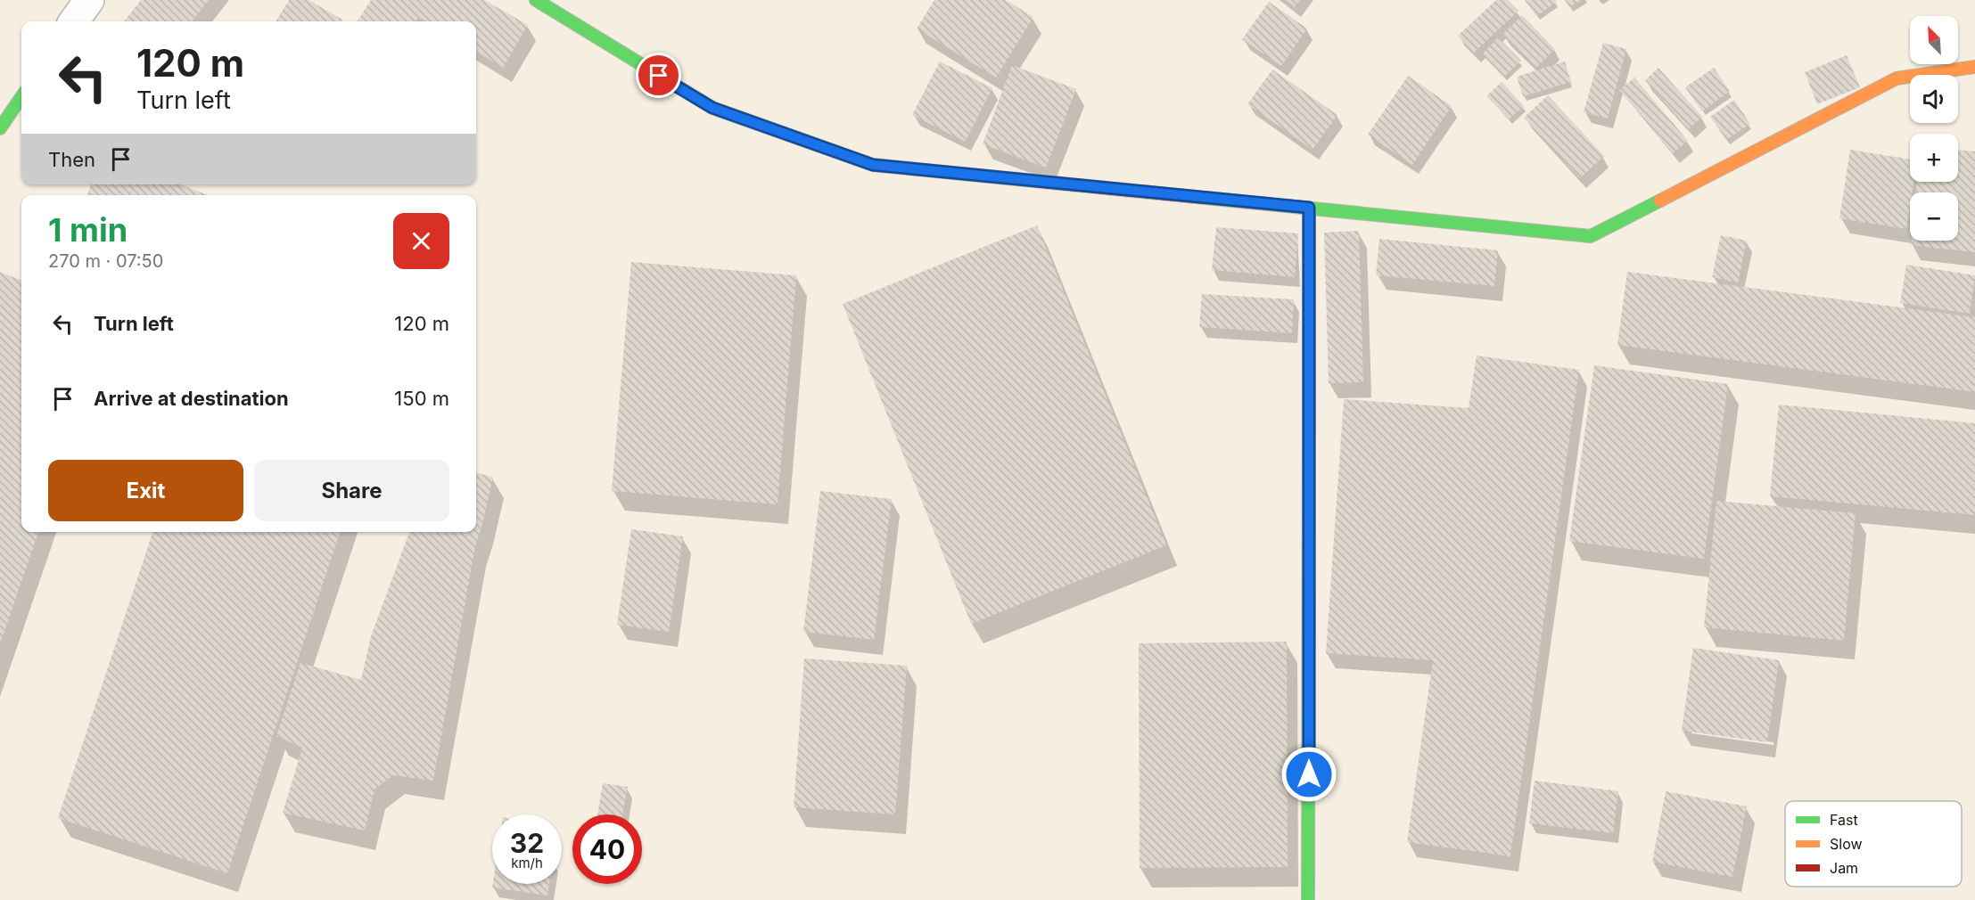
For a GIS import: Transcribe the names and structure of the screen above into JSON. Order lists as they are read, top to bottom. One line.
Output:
{"legend":["Fast","Slow","Jam"],"north":"top left","page":{"map_buttons":["+","−"],"turn":["120 m","Turn left"],"then":"Then","heading":["1 min","270 m · 07:50"],"list":[{"name":"Turn left","value":"120 m"},{"name":"Arrive at destination","value":"150 m"}],"buttons":["Exit","Share"],"speed":"32 km/h","limit":"40"}}
